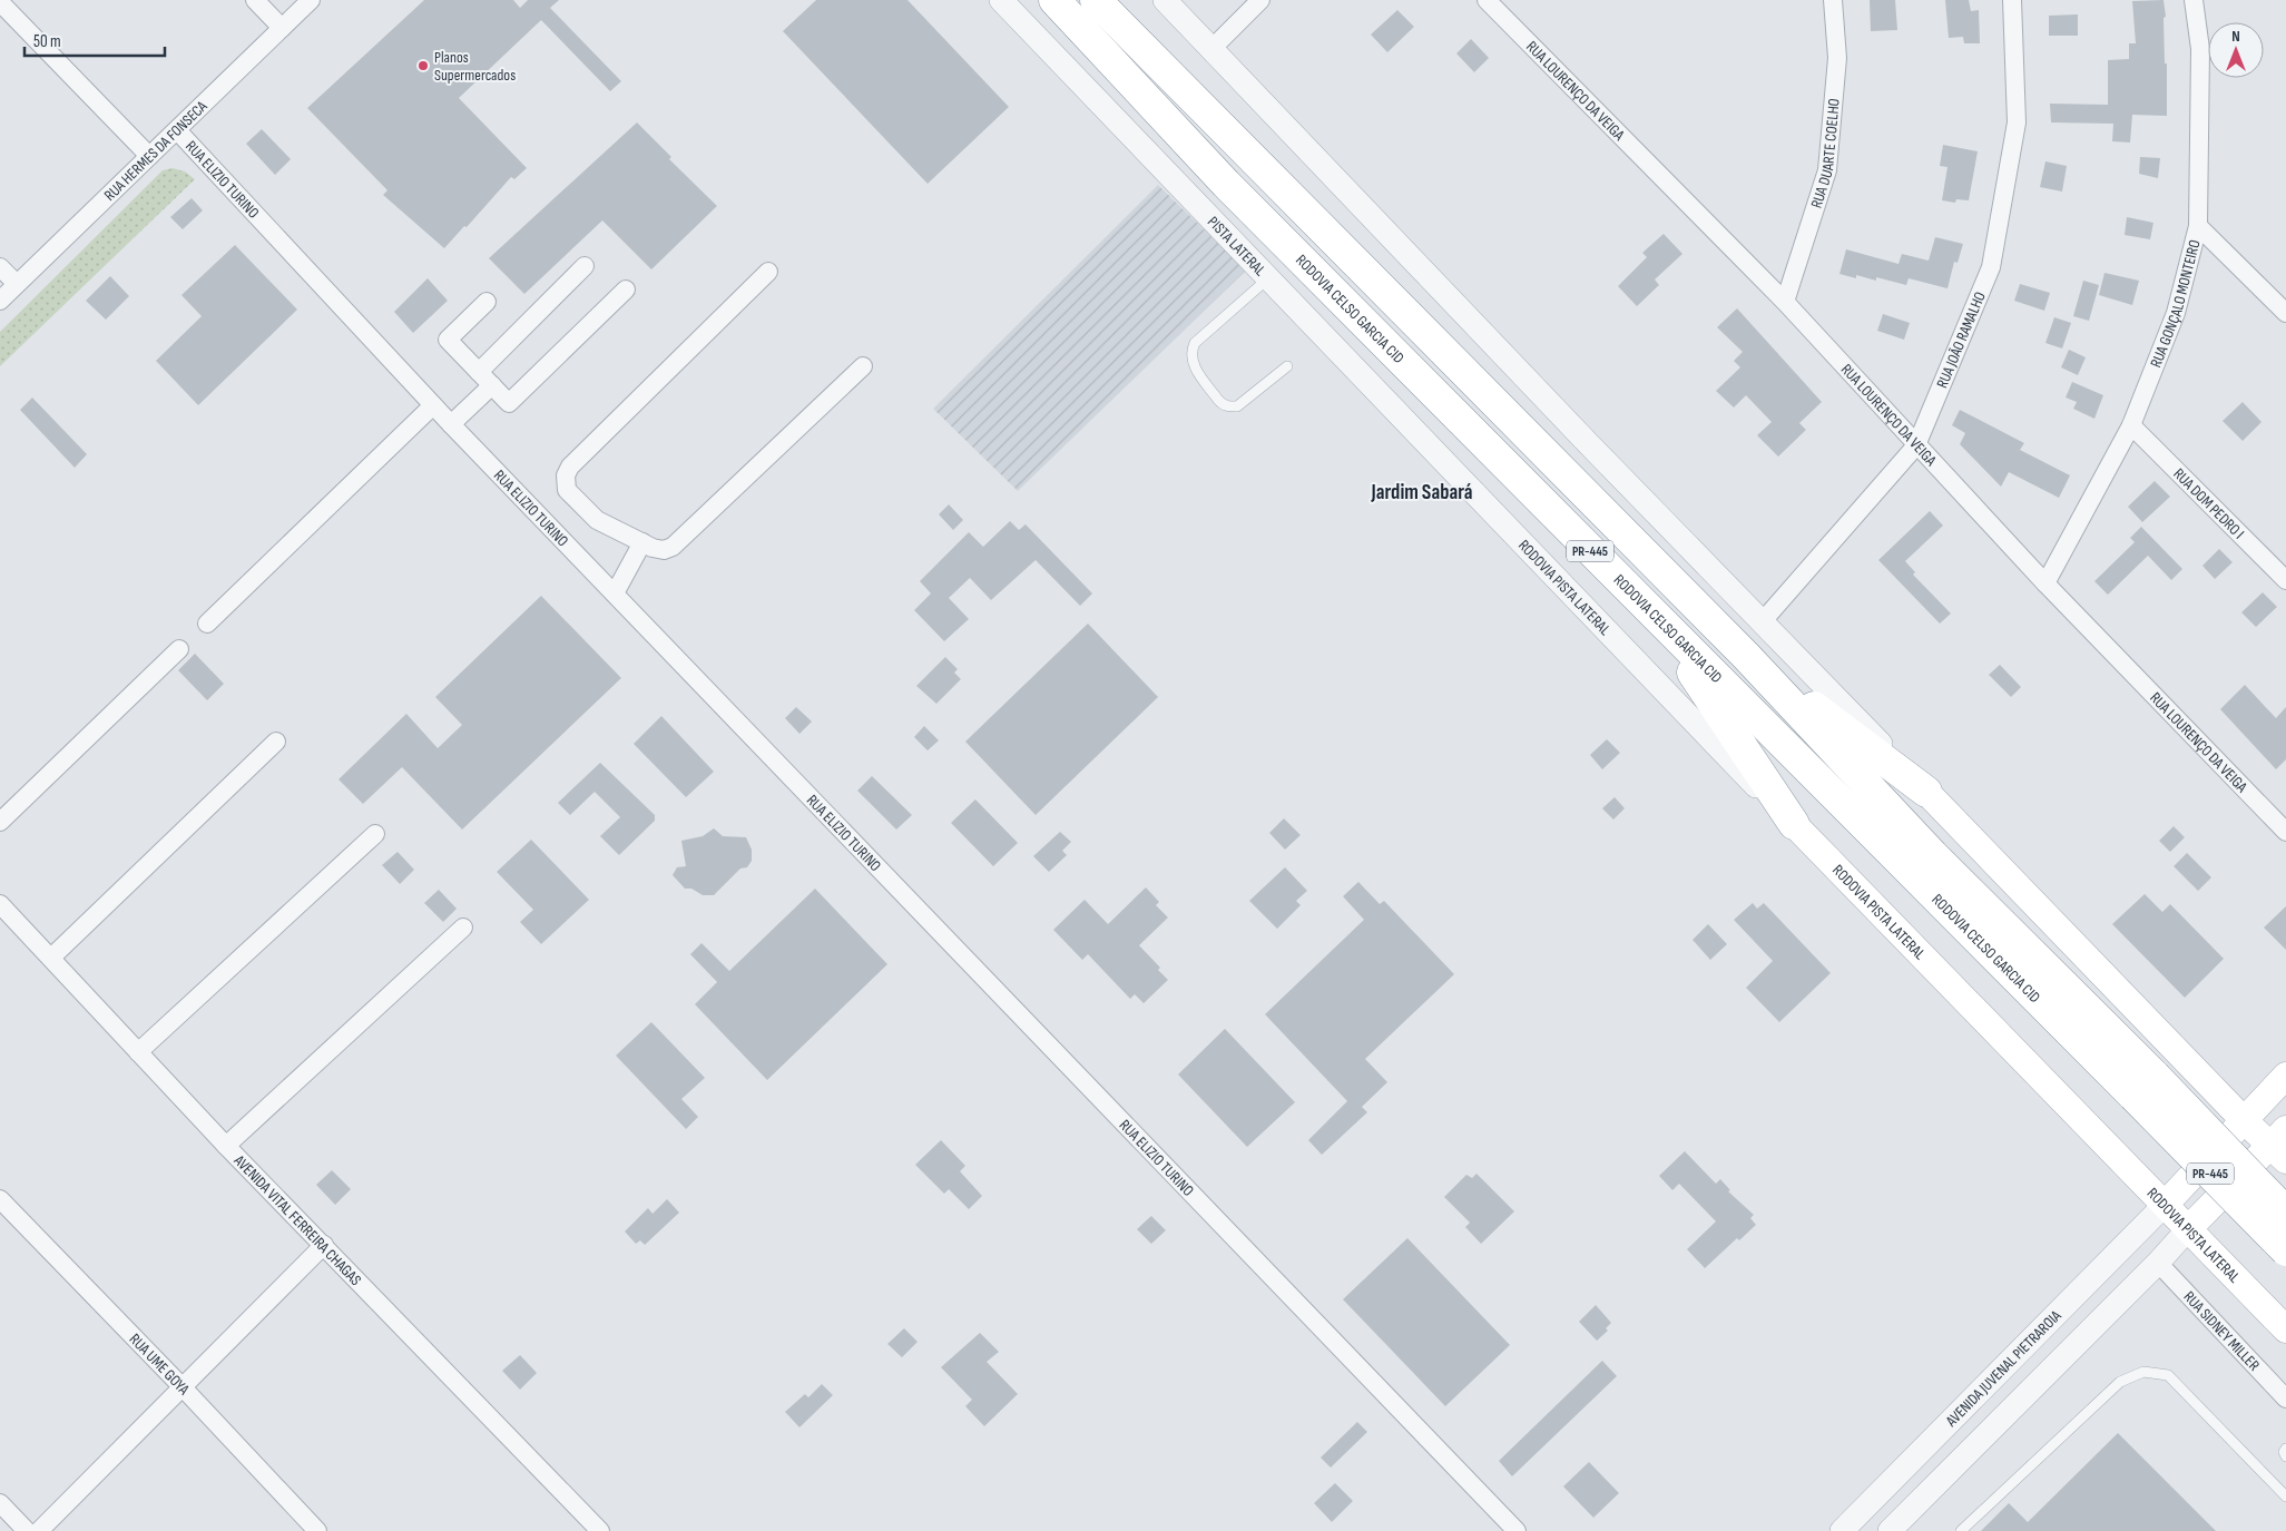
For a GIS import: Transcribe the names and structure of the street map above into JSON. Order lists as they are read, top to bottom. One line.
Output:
{"streets":{"highway":["RODOVIA CELSO GARCIA CID","PR-445"],"main road":["RODOVIA PISTA LATERAL"],"street":["RUA LOURENÇO DA VEIGA","RUA HERMES DA FONSECA","RUA DUARTE COELHO","RUA ELIZIO TURINO","PISTA LATERAL","RUA GONÇALO MONTEIRO","RUA JOÃO RAMALHO","RUA DOM PEDRO I","AVENIDA VITAL FERREIRA CHAGAS","RUA SIDNEY MILLER","RUA UME GOYA","AVENIDA JUVENAL PIETRAROIA"]},"crossings":[["RUA LOURENÇO DA VEIGA","RUA DUARTE COELHO"],["RUA LOURENÇO DA VEIGA","RUA GONÇALO MONTEIRO"],["RUA LOURENÇO DA VEIGA","RUA JOÃO RAMALHO"],["RUA HERMES DA FONSECA","RUA ELIZIO TURINO"],["PISTA LATERAL","RODOVIA PISTA LATERAL"],["RUA GONÇALO MONTEIRO","RUA DOM PEDRO I"],["RODOVIA PISTA LATERAL","AVENIDA JUVENAL PIETRAROIA"]],"districts":["Jardim Sabará"],"places":["Planos Supermercados"],"scale_bar":"50 m","north":"top"}
